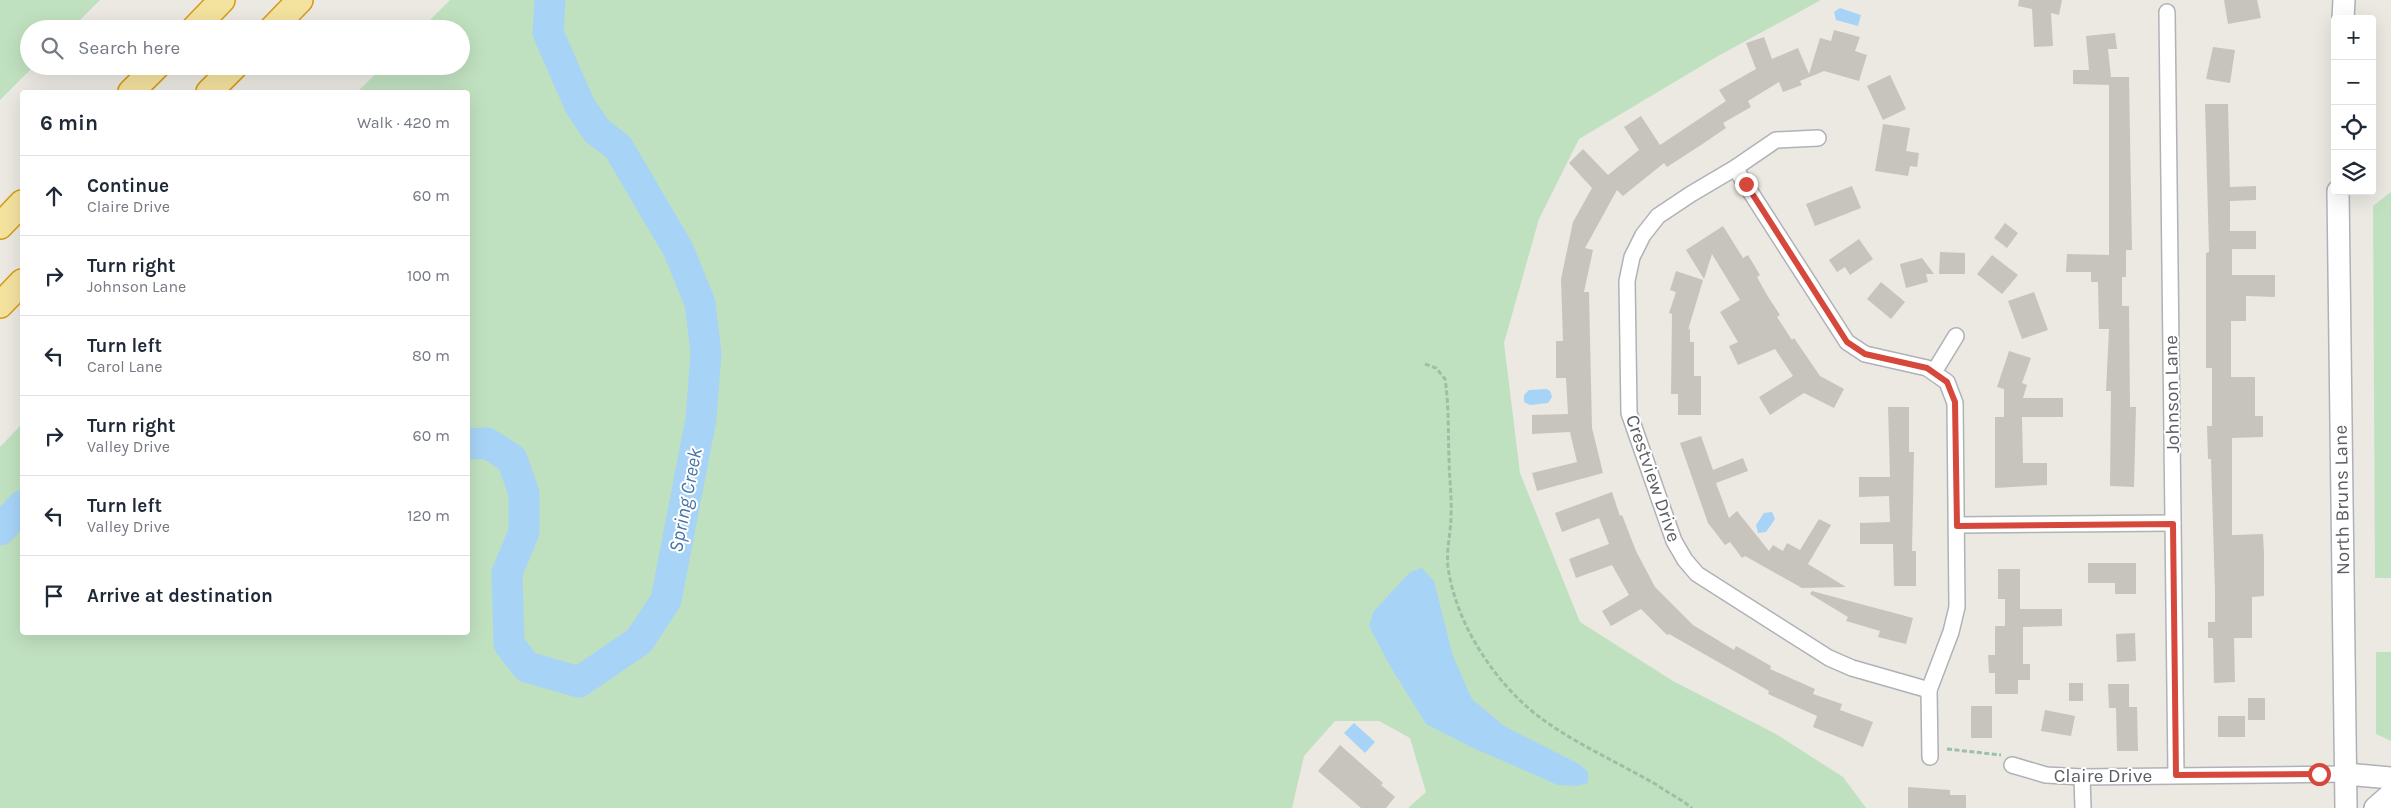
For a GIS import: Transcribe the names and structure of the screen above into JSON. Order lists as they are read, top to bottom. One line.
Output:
{"streets":{"main road":["North Bruns Lane"],"street":["Johnson Lane","Crestview Drive","Claire Drive"]},"crossings":[["Johnson Lane","Claire Drive"],["North Bruns Lane","Claire Drive"]],"water":["Spring Creek"],"page":{"map_buttons":["+","−"],"search":"Search here","heading":["6 min","Walk · 420 m"],"list":[["Continue","Claire Drive","60 m"],["Turn right","Johnson Lane","100 m"],["Turn left","Carol Lane","80 m"],["Turn right","Valley Drive","60 m"],["Turn left","Valley Drive","120 m"],"Arrive at destination"]}}
